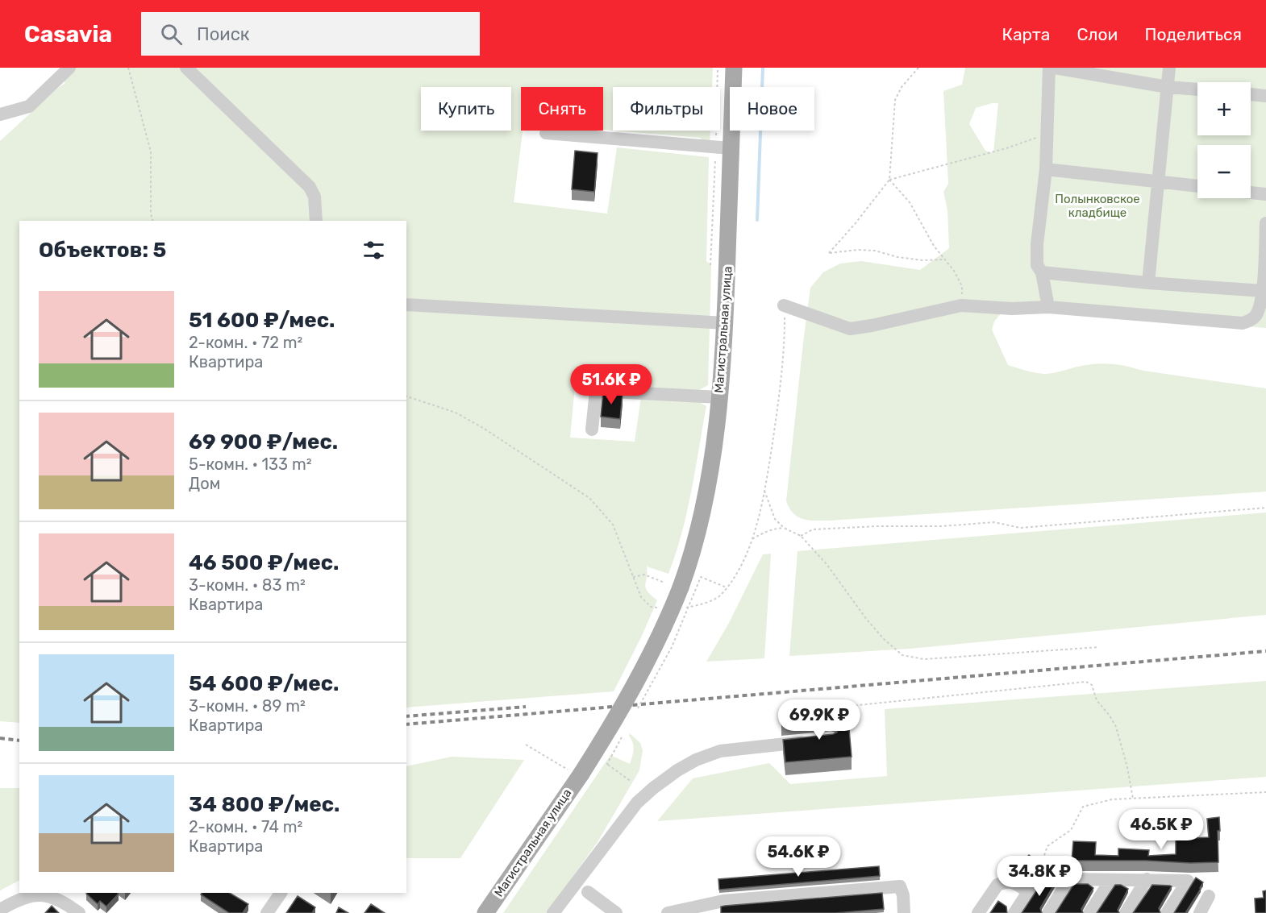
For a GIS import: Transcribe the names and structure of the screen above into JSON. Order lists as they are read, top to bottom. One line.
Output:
{"streets":{"main road":["Магистральная улица"]},"parks":["Полынковское кладбище"],"page":{"header":"Casavia","search":"Поиск","nav":["Карта","Слои","Поделиться"],"map_buttons":["+","−"],"chip":["Купить","Снять","Фильтры","Новое"],"heading":"Объектов: 5","list":[{"name":"51 600 ₽/мес.","note":"2-комн. · 72 m² · Квартира"},{"name":"69 900 ₽/мес.","note":"5-комн. · 133 m² · Дом"},{"name":"46 500 ₽/мес.","note":"3-комн. · 83 m² · Квартира"},{"name":"54 600 ₽/мес.","note":"3-комн. · 89 m² · Квартира"},{"name":"34 800 ₽/мес.","note":"2-комн. · 74 m² · Квартира"}],"price":["51.6K ₽","69.9K ₽","46.5K ₽","54.6K ₽","34.8K ₽"]}}
